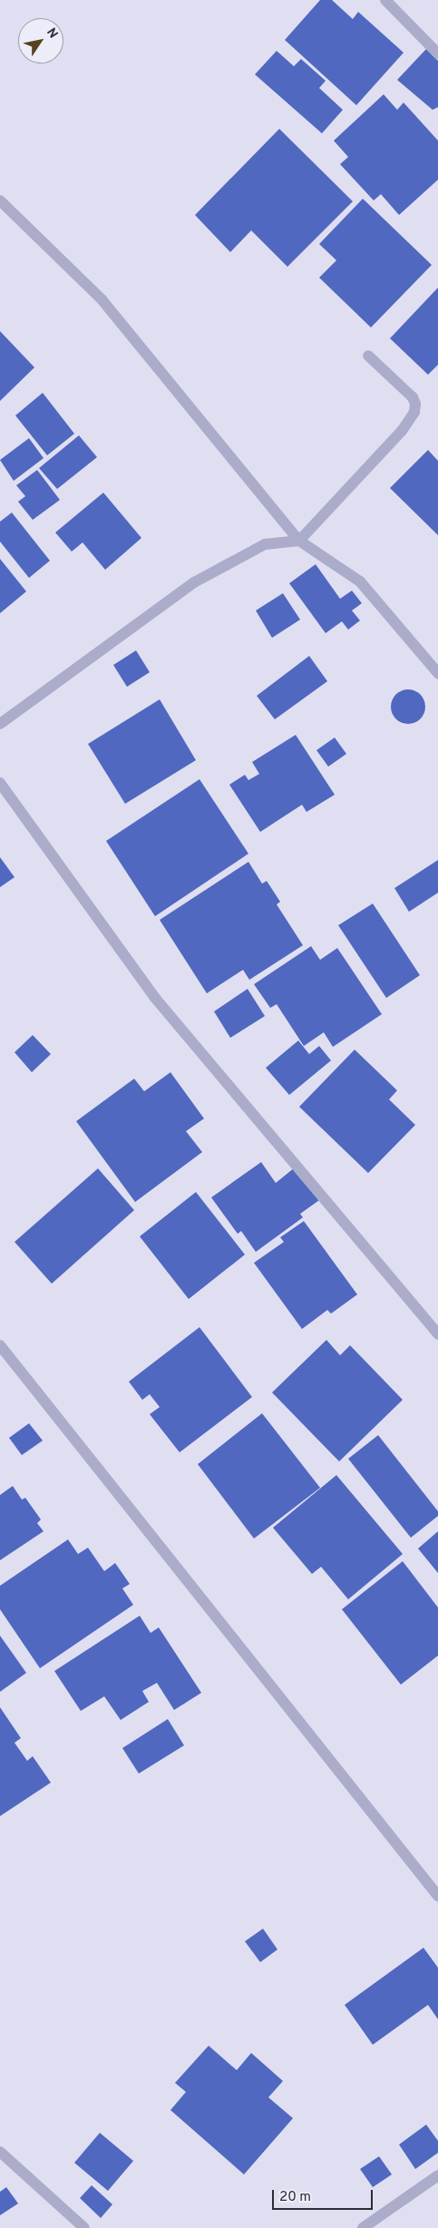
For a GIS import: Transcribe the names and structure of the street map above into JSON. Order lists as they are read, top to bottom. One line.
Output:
{"scale_bar":"20 m","north":"top right"}
